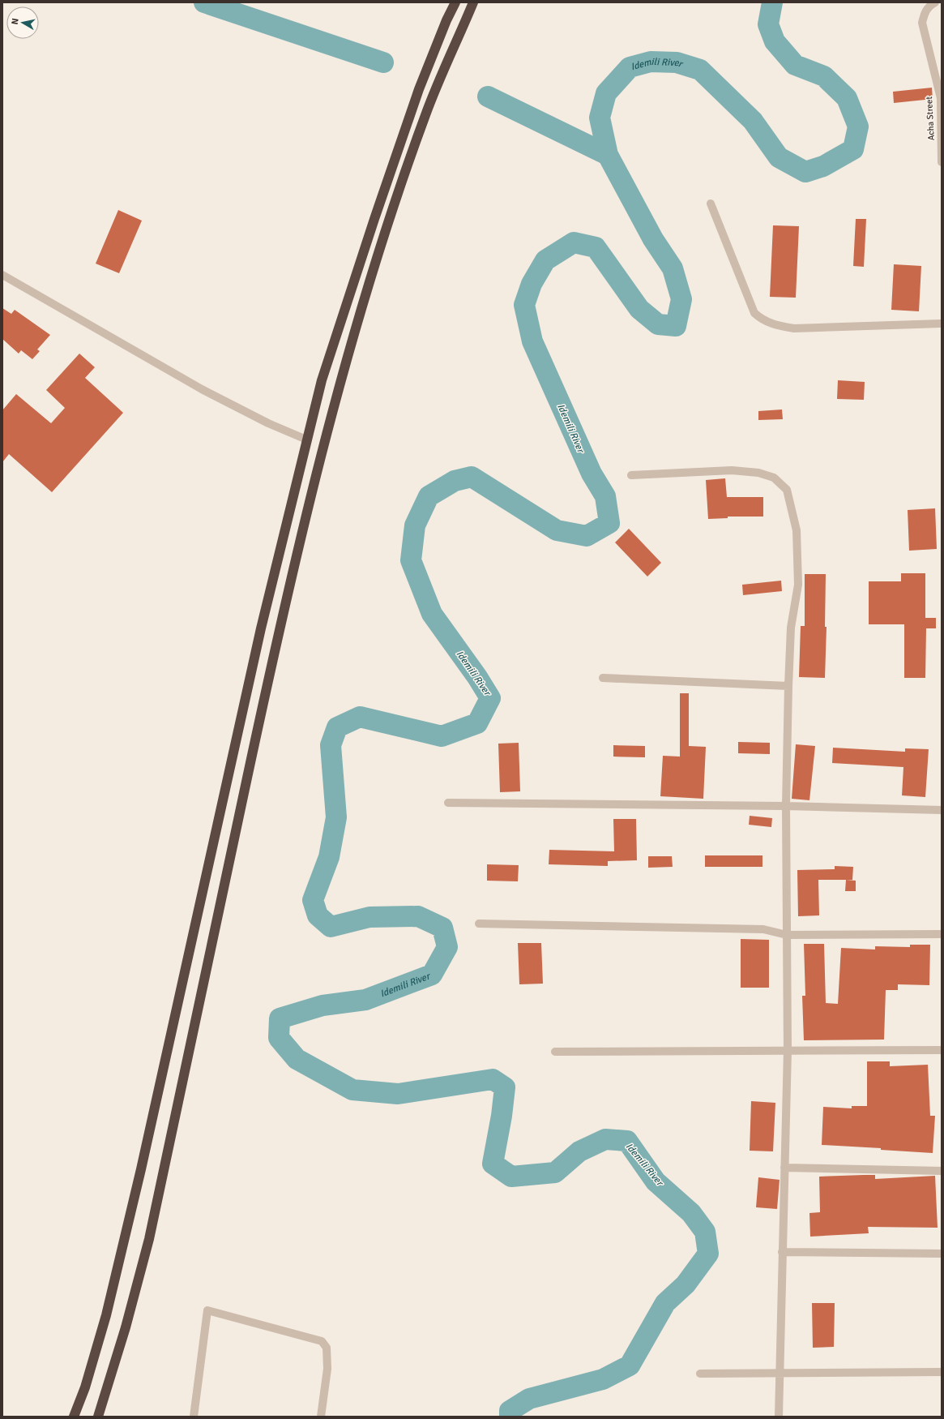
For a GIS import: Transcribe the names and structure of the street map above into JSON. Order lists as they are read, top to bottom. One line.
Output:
{"streets":{"street":["Acha Street"]},"water":["Idemili River"],"north":"left"}
